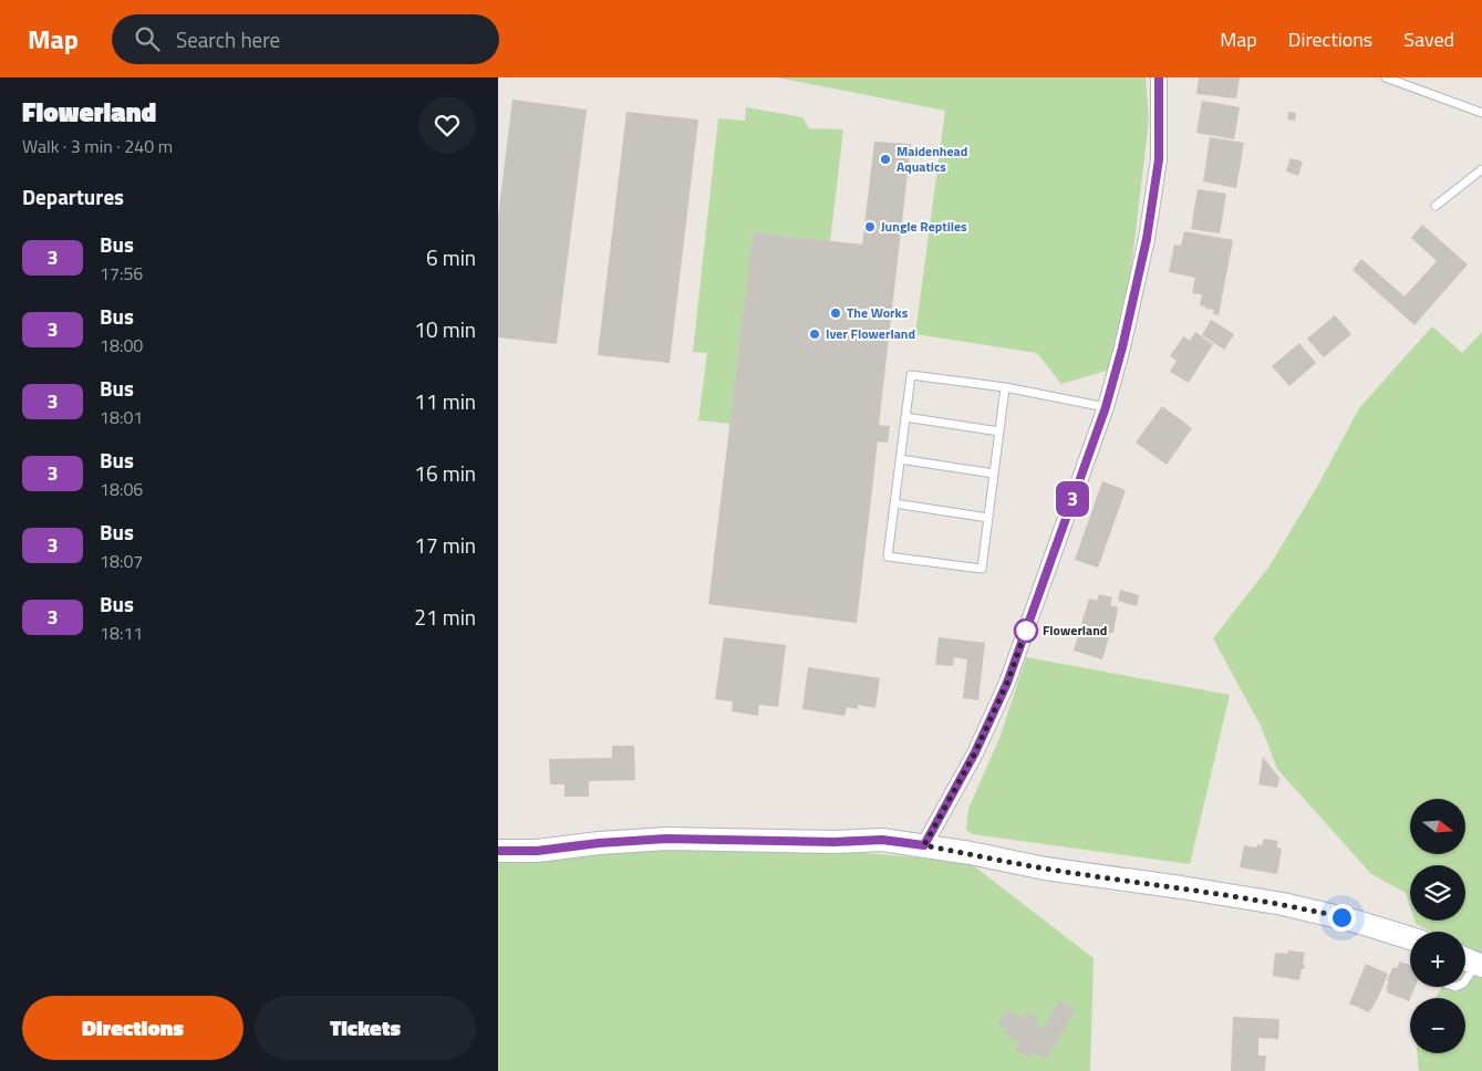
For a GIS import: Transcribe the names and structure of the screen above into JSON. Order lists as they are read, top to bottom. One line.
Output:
{"places":["Maidenhead Aquatics","Jungle Reptiles","The Works","Iver Flowerland","Flowerland"],"lines":["bus line 3"],"north":"right","page":{"header":"Map","search":"Search here","nav":["Map","Directions","Saved"],"heading":[["Flowerland","Walk · 3 min · 240 m"],"Departures"],"on_map":"3","list":[{"mark":"3","name":"Bus","note":"17:56","value":"6 min"},{"mark":"3","name":"Bus","note":"18:00","value":"10 min"},{"mark":"3","name":"Bus","note":"18:01","value":"11 min"},{"mark":"3","name":"Bus","note":"18:06","value":"16 min"},{"mark":"3","name":"Bus","note":"18:07","value":"17 min"},{"mark":"3","name":"Bus","note":"18:11","value":"21 min"}],"map_buttons":["+","−"],"buttons":["Directions","Tickets"]}}
